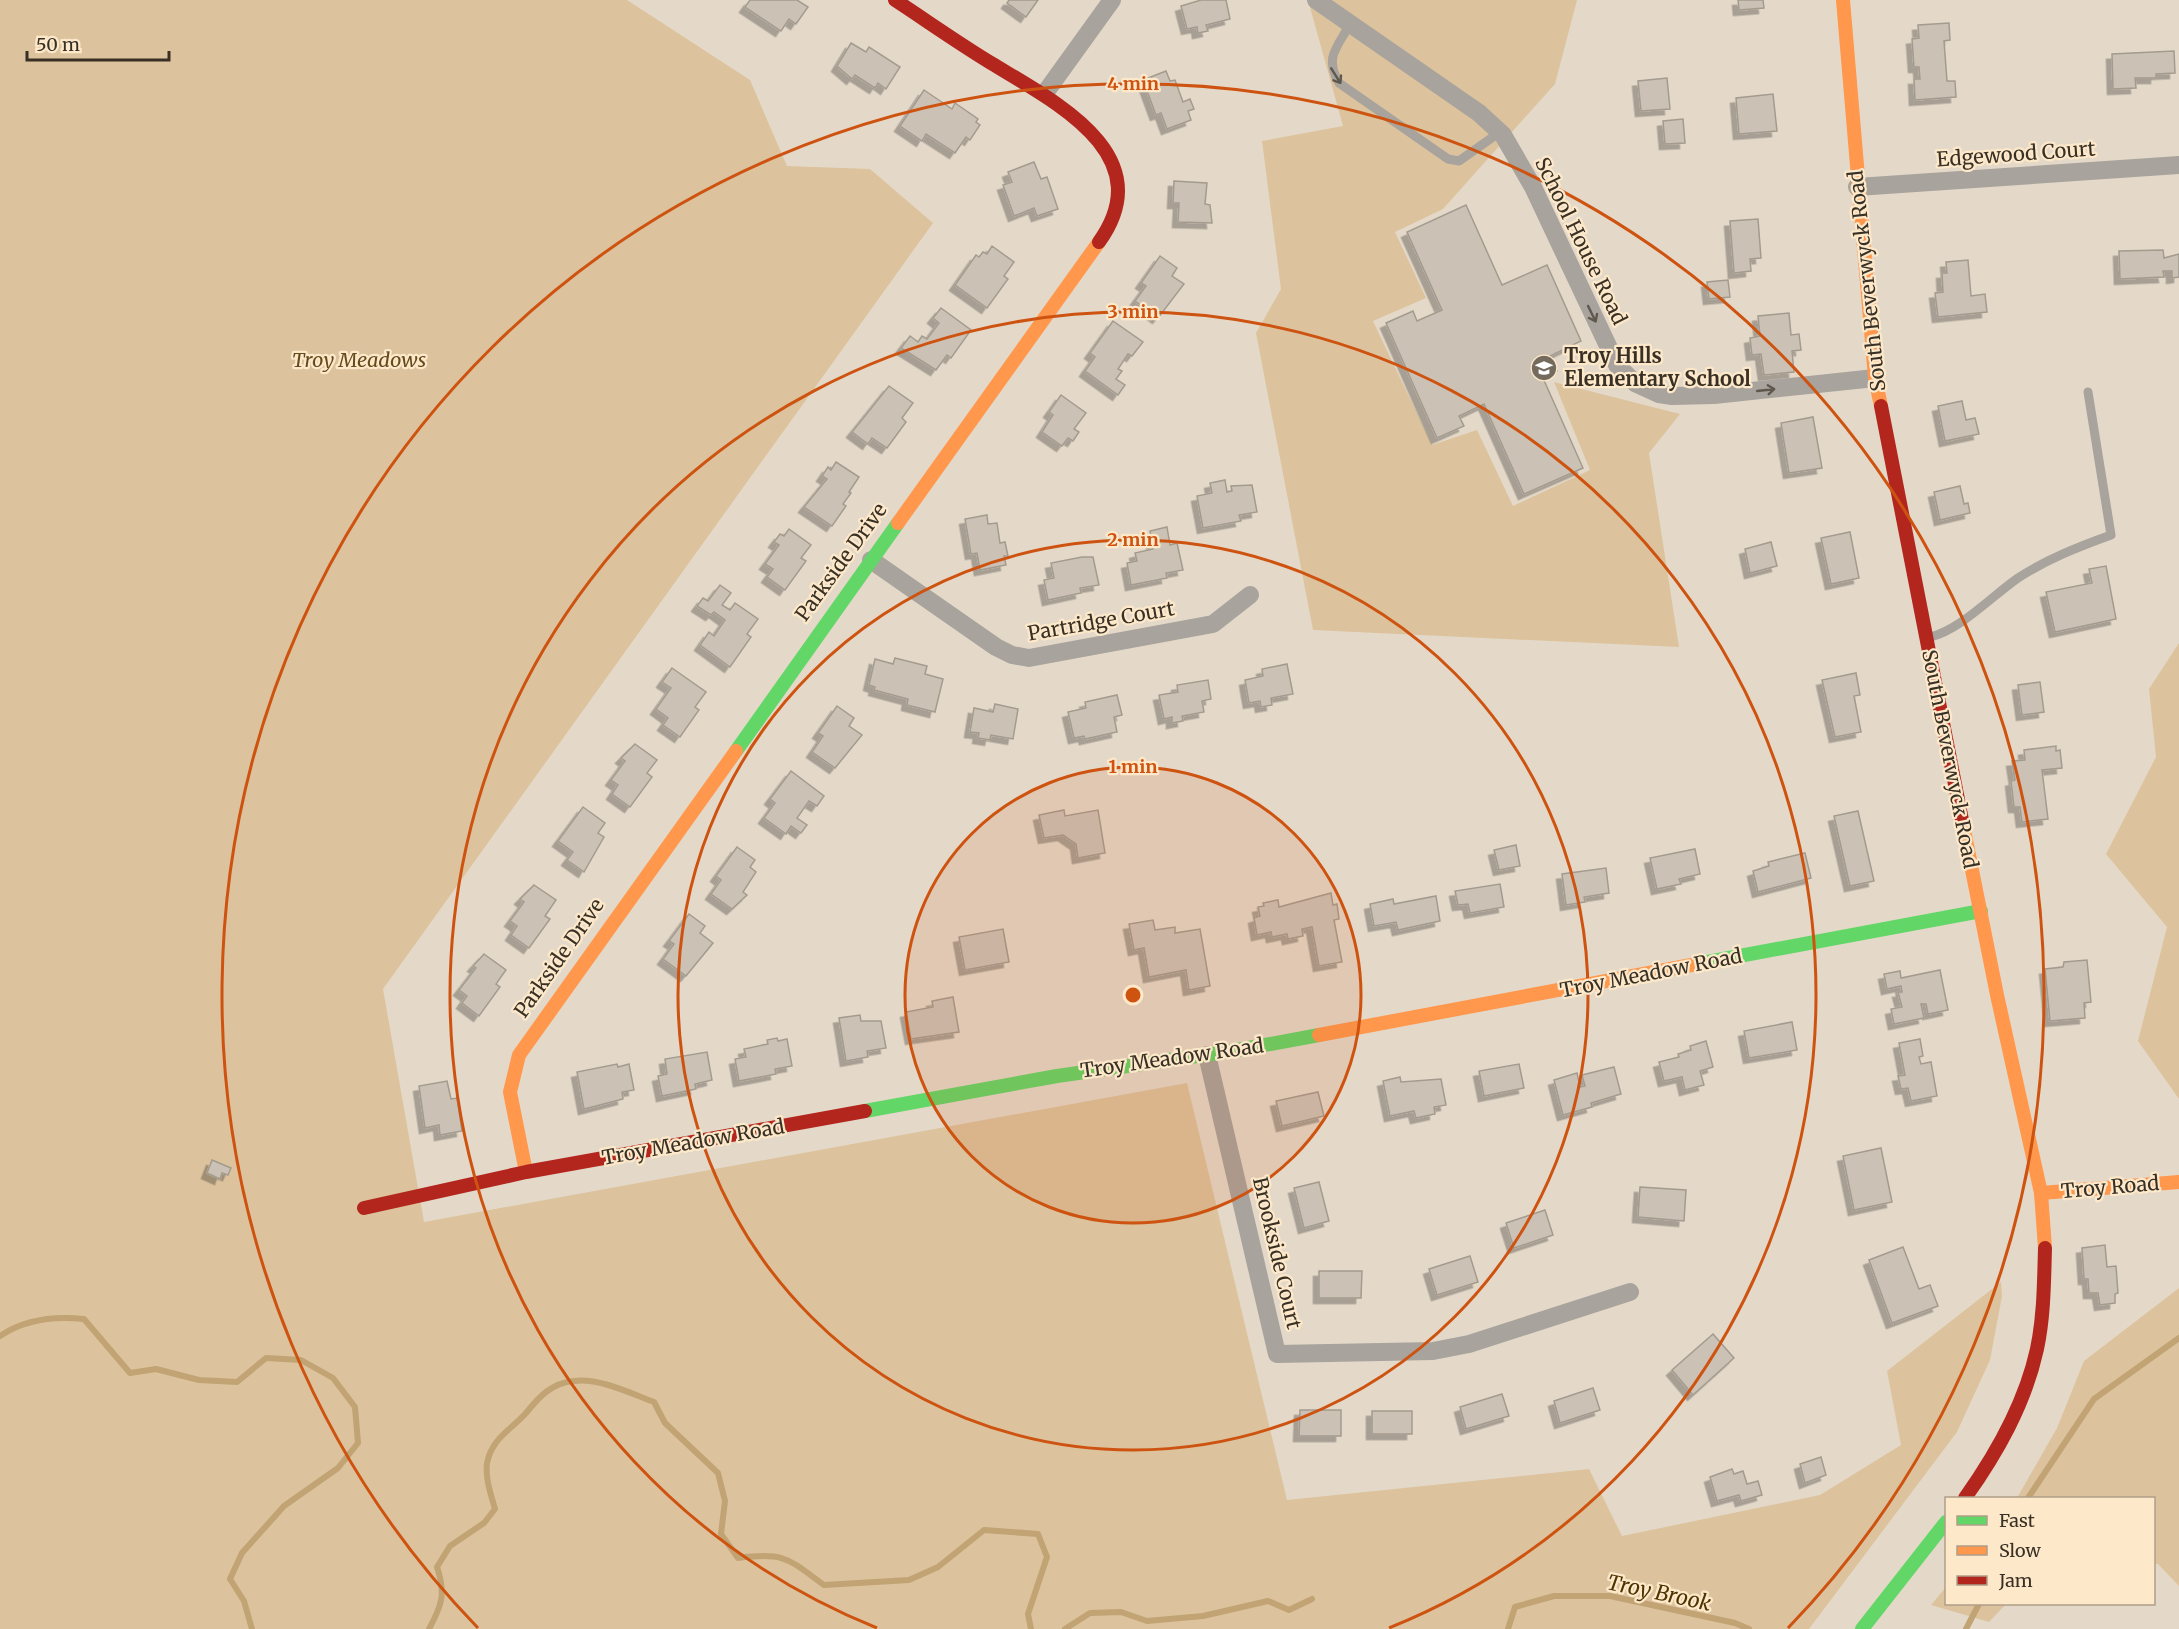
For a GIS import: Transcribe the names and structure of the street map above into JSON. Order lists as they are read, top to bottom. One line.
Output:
{"streets":{"street":["Edgewood Court","School House Road","South Beverwyck Road","Parkside Drive","Partridge Court","Troy Meadow Road","Troy Road","Brookside Court"]},"crossings":[["Edgewood Court","South Beverwyck Road"],["School House Road","South Beverwyck Road"],["South Beverwyck Road","Troy Meadow Road"],["South Beverwyck Road","Troy Road"],["Parkside Drive","Partridge Court"],["Parkside Drive","Troy Meadow Road"],["Troy Meadow Road","Brookside Court"]],"one_way":["School House Road"],"water":["Troy Brook"],"parks":["Troy Meadows"],"places":{"school or university":["Troy Hills Elementary School"]},"legend":["Fast","Slow","Jam"],"scale_bar":"50 m","rings":["4 min","3 min","2 min","1 min"]}
